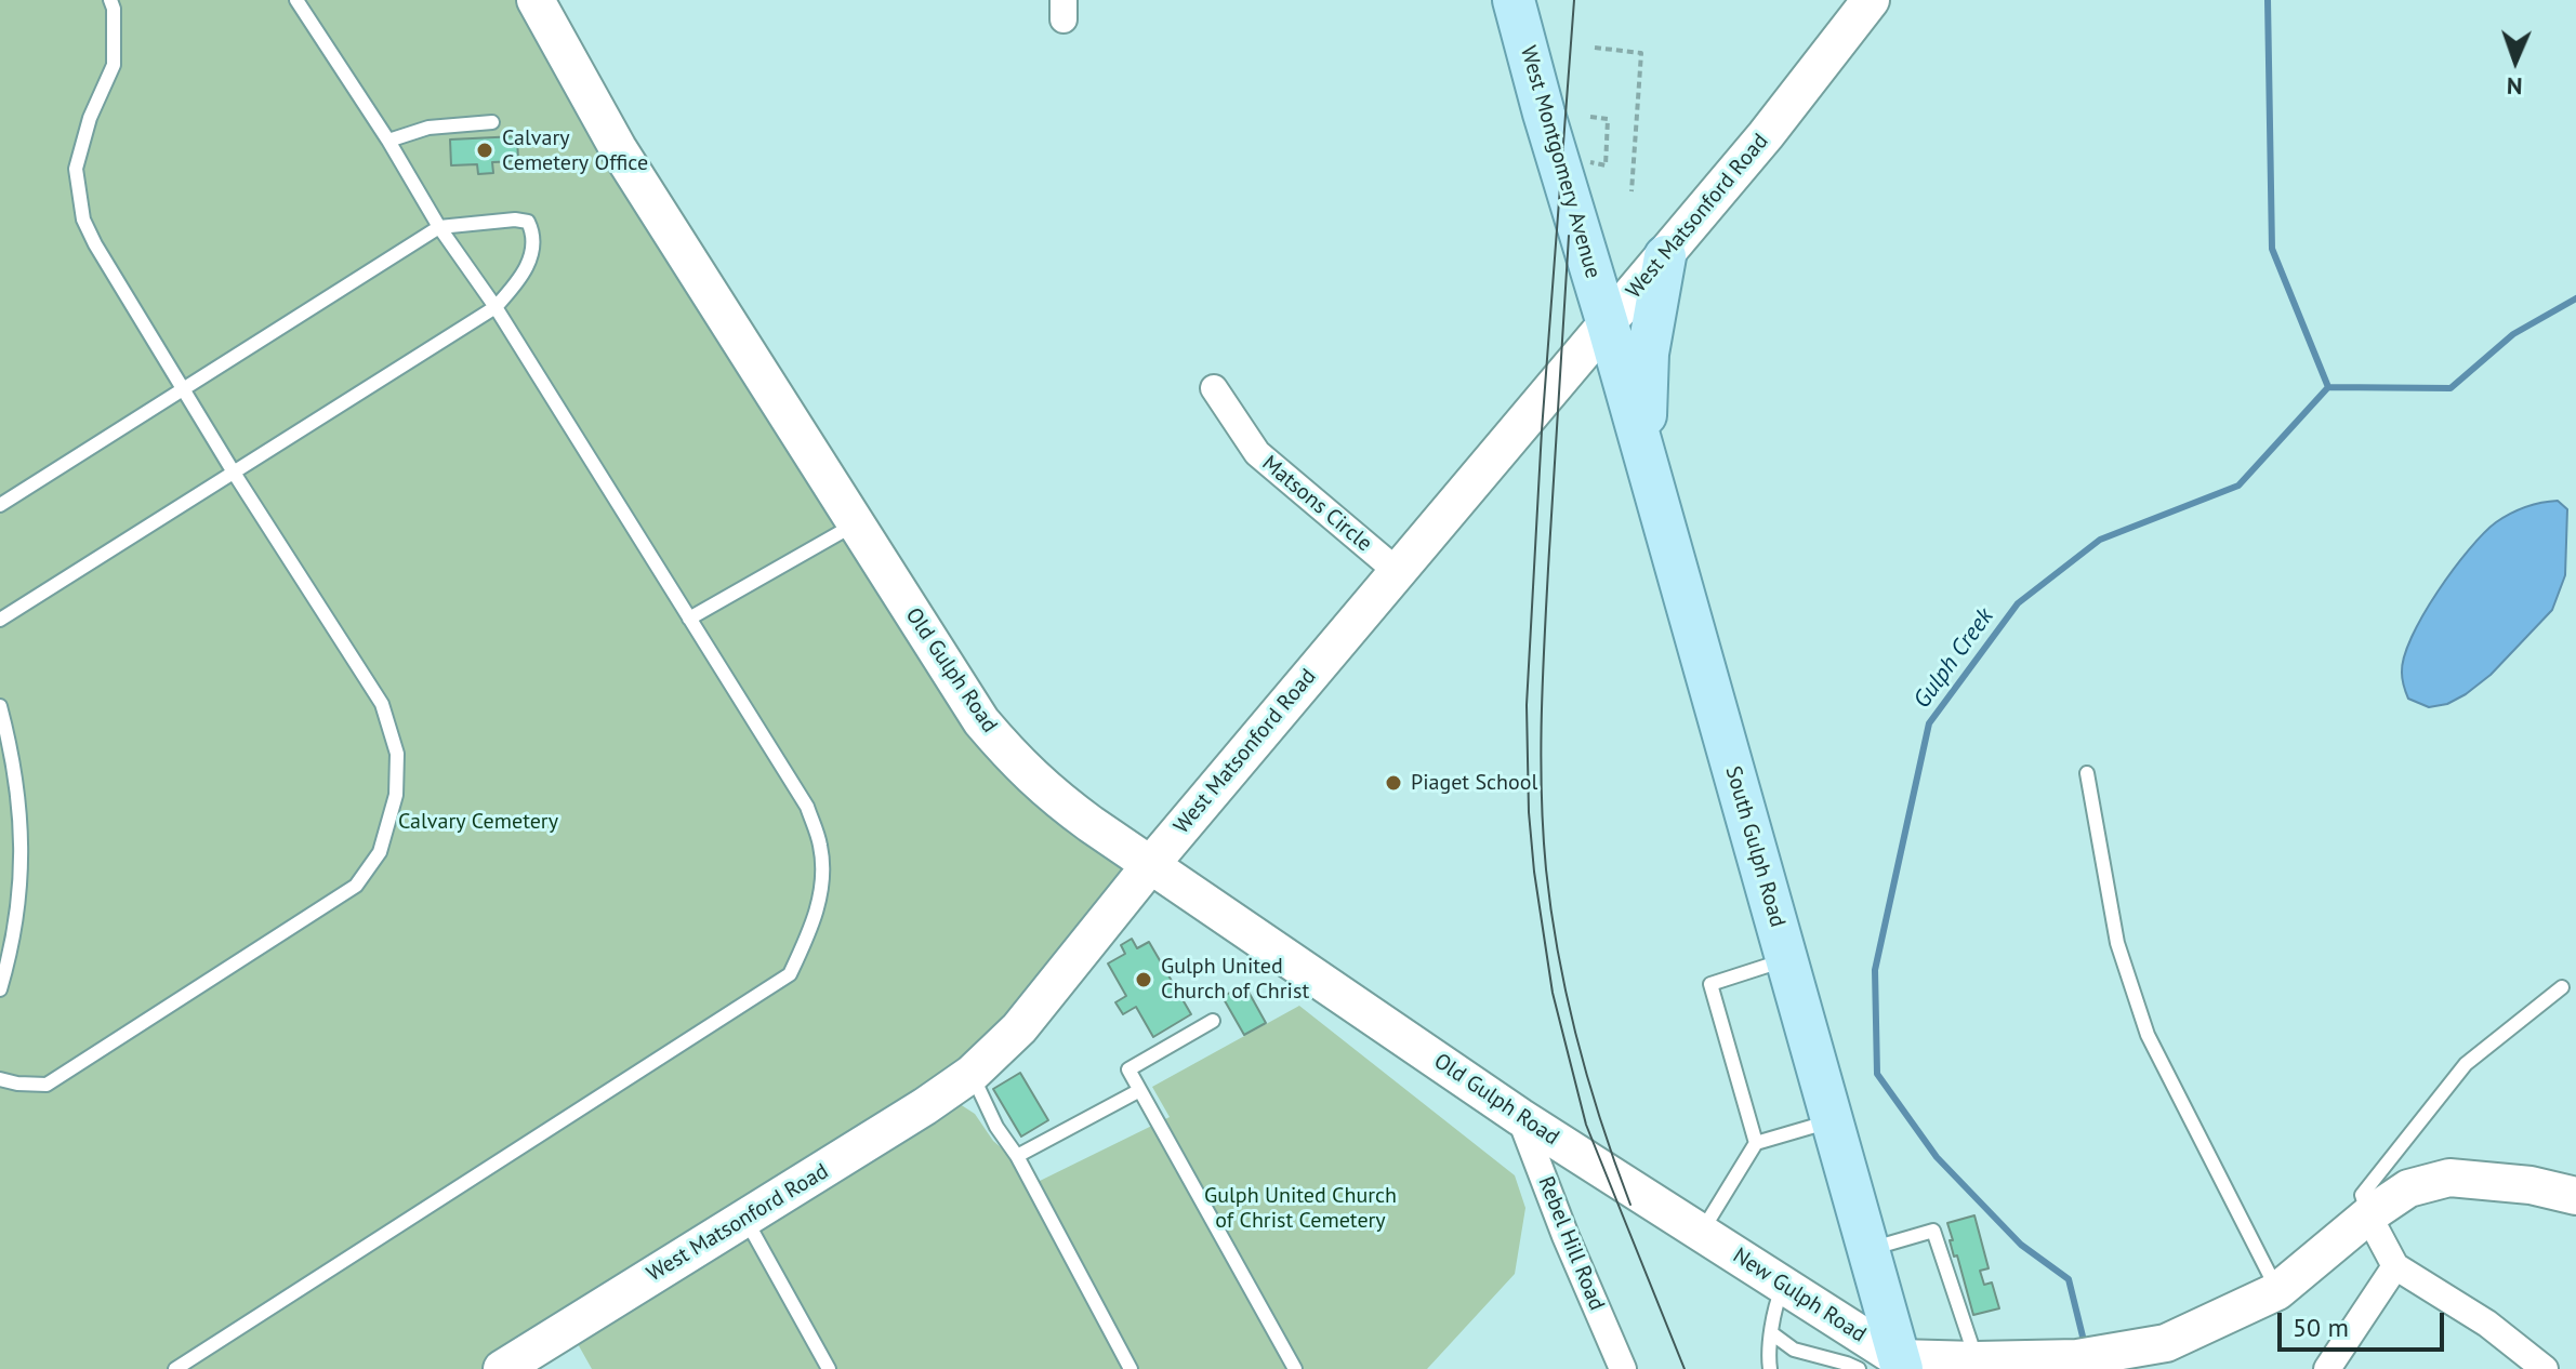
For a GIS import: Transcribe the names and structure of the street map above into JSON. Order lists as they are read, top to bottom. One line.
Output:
{"streets":{"main road":["West Montgomery Avenue","South Gulph Road"],"street":["West Matsonford Road","Matsons Circle","Old Gulph Road","Rebel Hill Road","New Gulph Road"]},"crossings":[["West Montgomery Avenue","West Matsonford Road"],["West Montgomery Avenue","South Gulph Road"],["West Matsonford Road","Matsons Circle"],["West Matsonford Road","Old Gulph Road"],["West Matsonford Road","South Gulph Road"],["Old Gulph Road","Rebel Hill Road"],["Old Gulph Road","New Gulph Road"],["South Gulph Road","New Gulph Road"]],"water":["Gulph Creek"],"parks":["Calvary Cemetery","Gulph United Church of Christ Cemetery"],"places":["Calvary Cemetery Office","Piaget School","Gulph United Church of Christ"],"scale_bar":"50 m","north":"bottom"}
